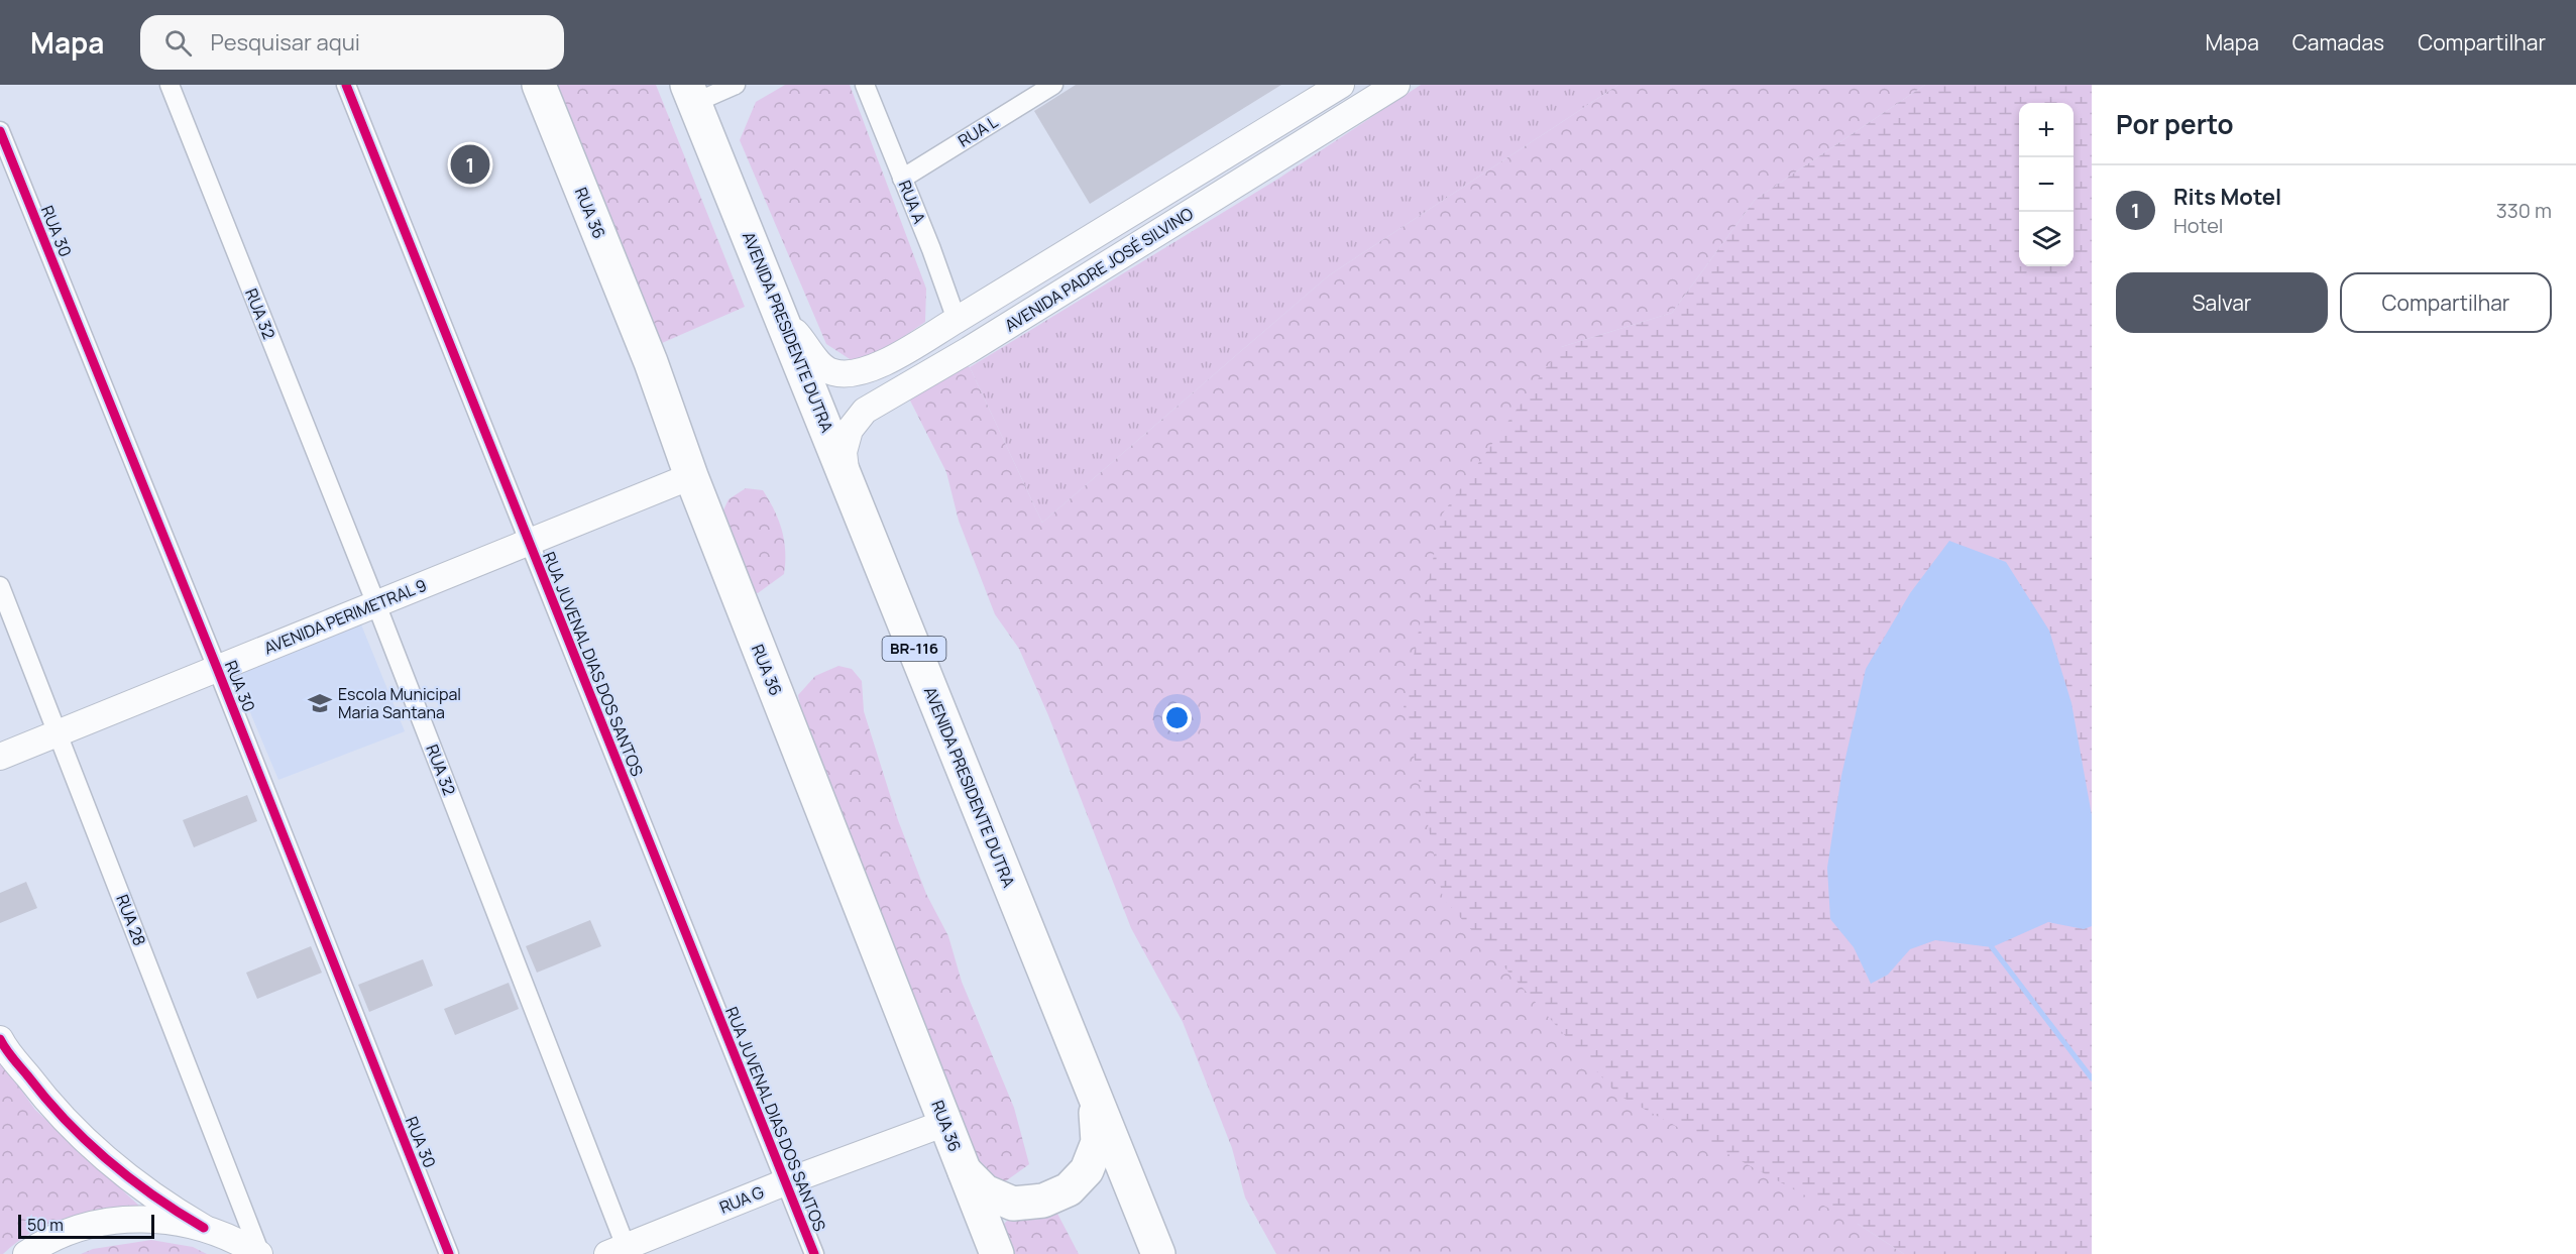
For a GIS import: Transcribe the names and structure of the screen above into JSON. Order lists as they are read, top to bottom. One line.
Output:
{"streets":{"highway":["RUA 36","AVENIDA PRESIDENTE DUTRA","BR-116"],"main road":["AVENIDA PADRE JOSÉ SILVINO","AVENIDA PERIMETRAL 9","RUA G"],"street":["RUA L","RUA A","RUA 30","RUA 32","RUA JUVENAL DIAS DOS SANTOS","RUA 28"]},"crossings":[["RUA L","RUA A"],["RUA A","AVENIDA PADRE JOSÉ SILVINO"],["RUA 36","AVENIDA PERIMETRAL 9"],["RUA 36","RUA G"],["RUA 30","AVENIDA PERIMETRAL 9"],["AVENIDA PADRE JOSÉ SILVINO","AVENIDA PRESIDENTE DUTRA"],["RUA 32","AVENIDA PERIMETRAL 9"],["RUA 32","RUA G"],["AVENIDA PERIMETRAL 9","RUA JUVENAL DIAS DOS SANTOS"],["AVENIDA PERIMETRAL 9","RUA 28"],["RUA JUVENAL DIAS DOS SANTOS","RUA G"]],"places":{"school or university":["Escola Municipal Maria Santana"]},"scale_bar":"50 m","page":{"header":"Mapa","search":"Pesquisar aqui","nav":["Mapa","Camadas","Compartilhar"],"heading":"Por perto","map_buttons":["+","−"],"pins":"1","list":[{"mark":"1","name":"Rits Motel","note":"Hotel","value":"330 m"}],"buttons":["Salvar","Compartilhar"],"scale":"50 m"}}
